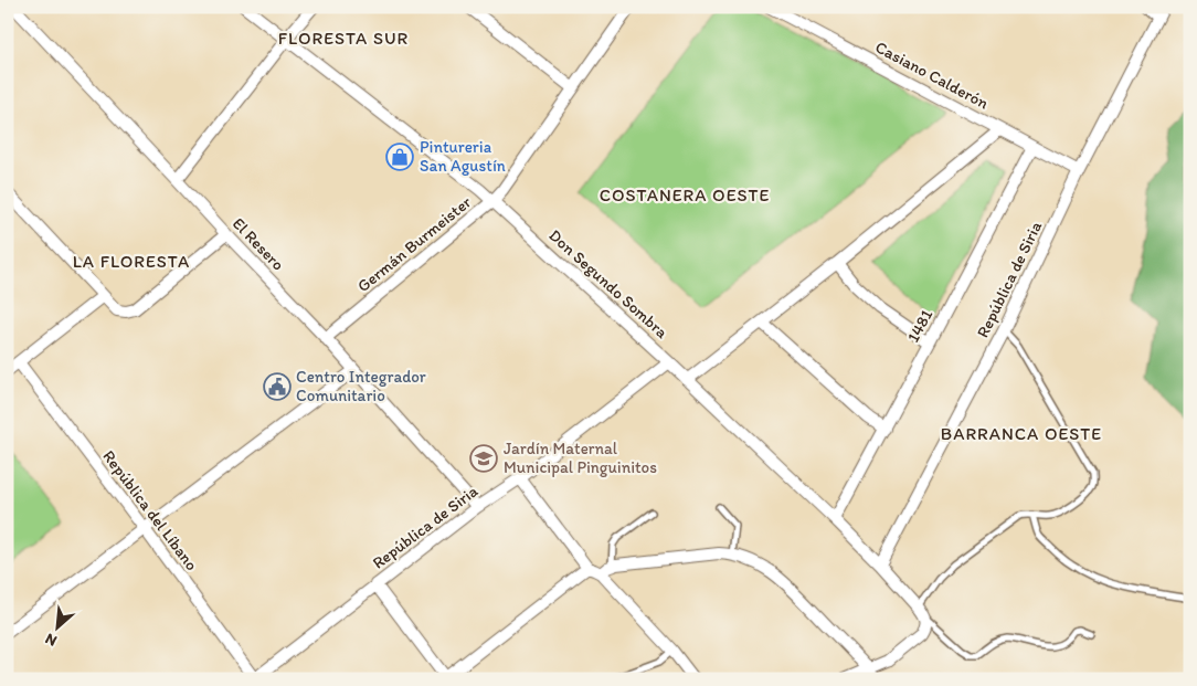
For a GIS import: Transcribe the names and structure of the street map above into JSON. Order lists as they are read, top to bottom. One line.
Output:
{"streets":{"street":["Casiano Calderón","El Resero","Germán Burmeister","República de Siria","Don Segundo Sombra","1481","República del Líbano"]},"crossings":[["Casiano Calderón","República de Siria"],["Casiano Calderón","1481"],["El Resero","Germán Burmeister"],["El Resero","República de Siria"],["Germán Burmeister","Don Segundo Sombra"],["República de Siria","Don Segundo Sombra"],["República de Siria","República del Líbano"],["Don Segundo Sombra","1481"]],"districts":["FLORESTA SUR","COSTANERA OESTE","LA FLORESTA","BARRANCA OESTE"],"places":{"shop":["Pintureria San Agustín"],"public building":["Centro Integrador Comunitario"],"school or university":["Jardín Maternal Municipal Pinguinitos"]},"north":"bottom left"}
